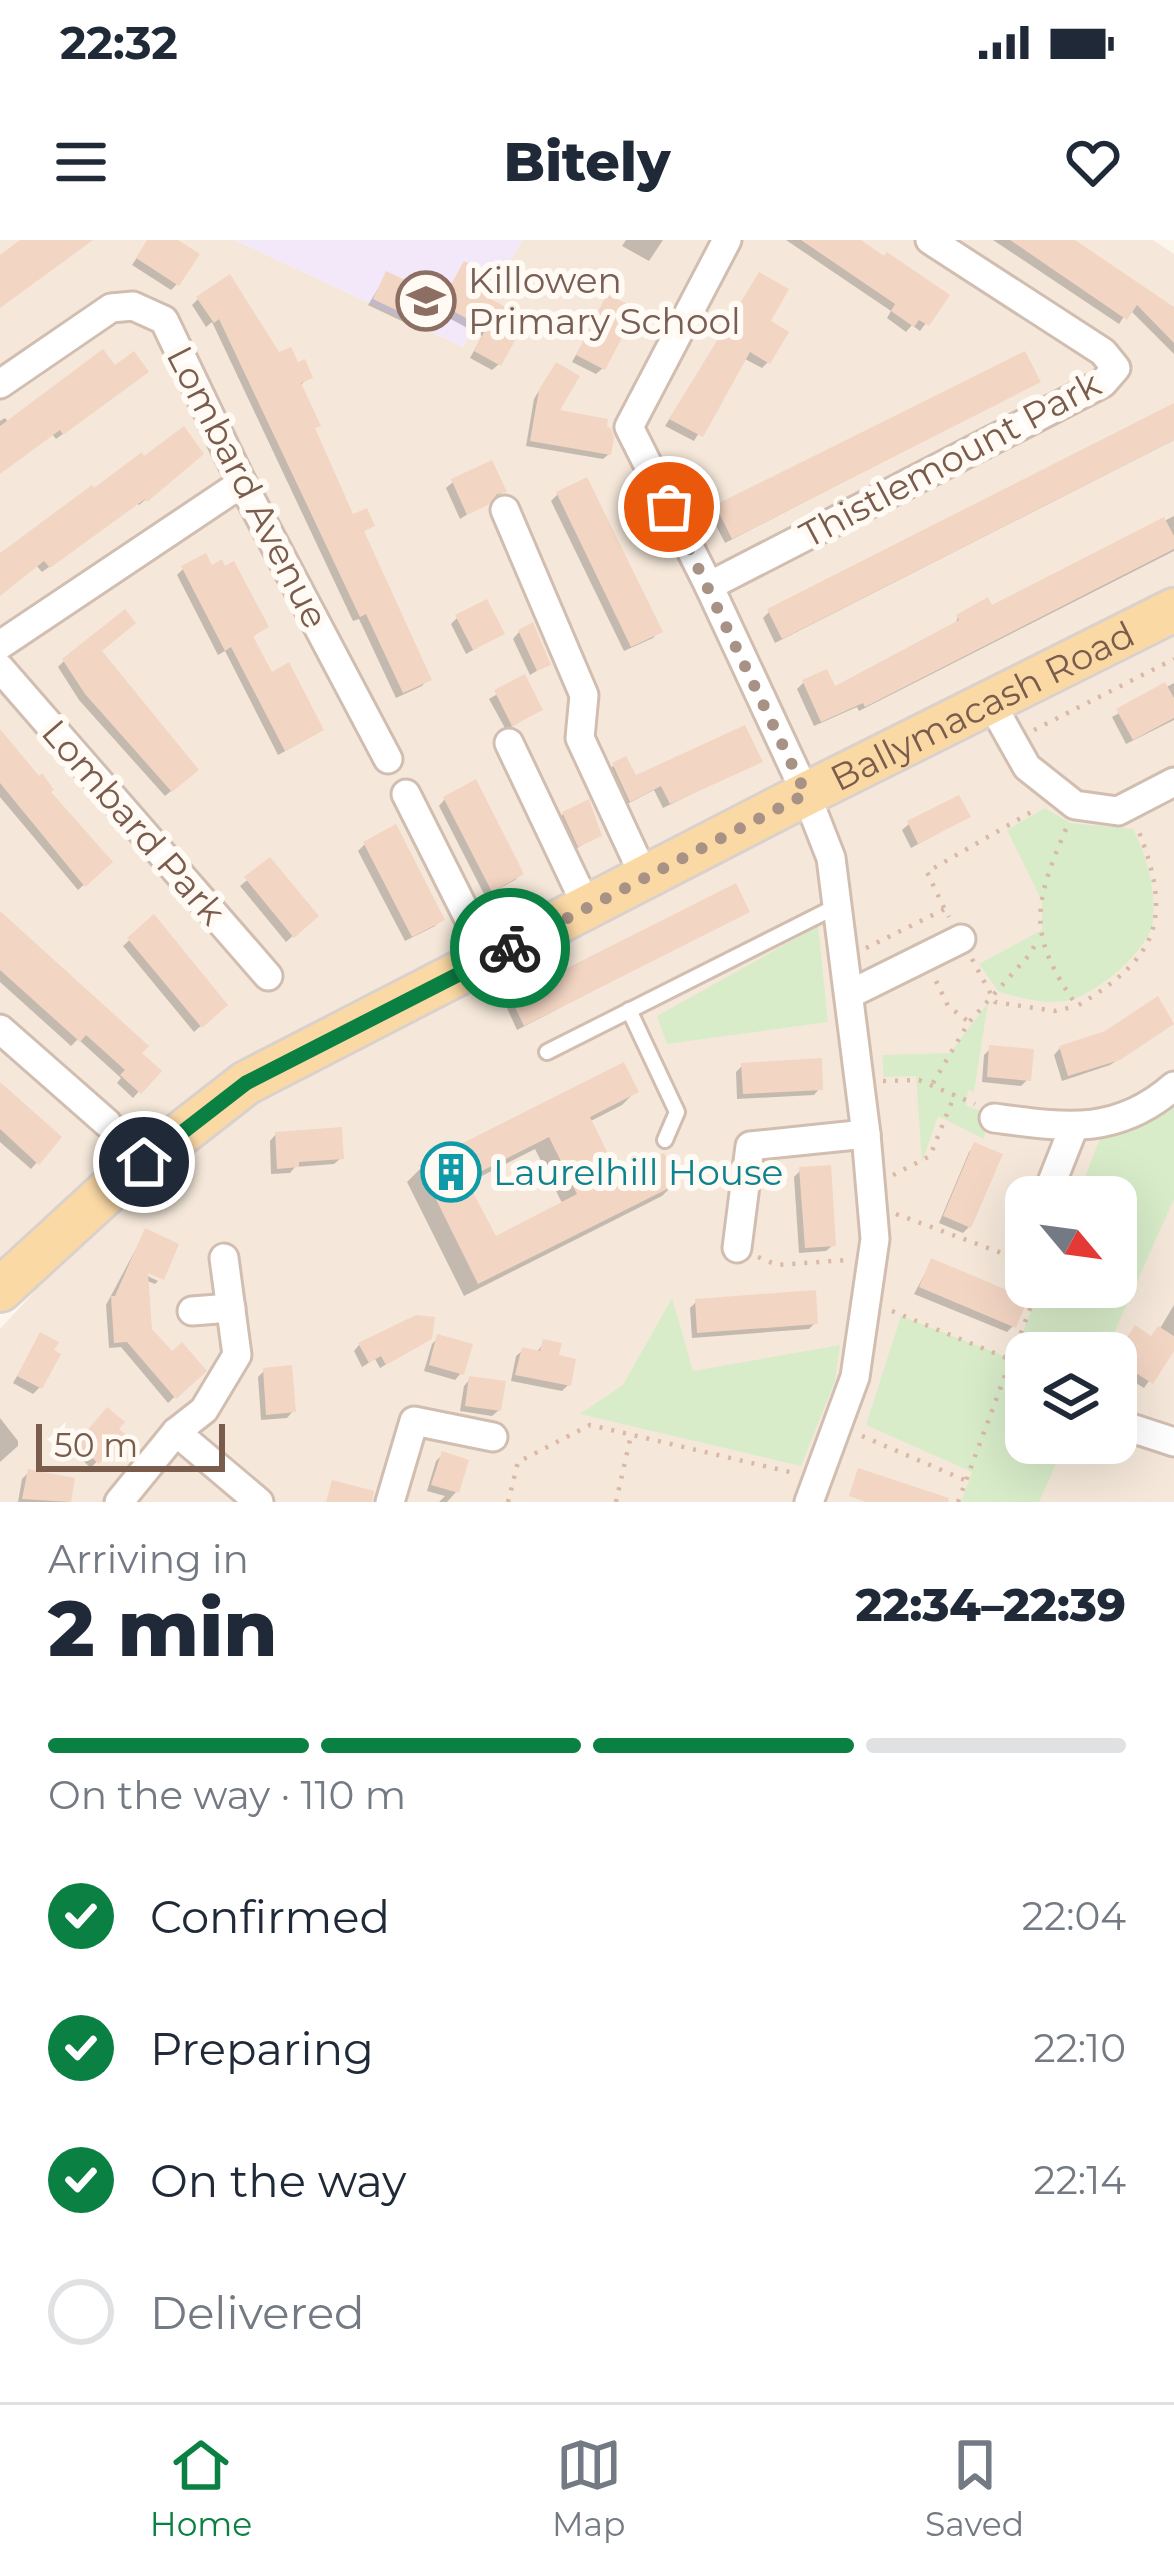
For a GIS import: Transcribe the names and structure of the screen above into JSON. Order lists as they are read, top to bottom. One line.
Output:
{"streets":{"main road":["Ballymacash Road"],"street":["Thistlemount Park","Lombard Avenue","Lombard Park"]},"places":{"school or university":["Killowen Primary School"],"building":["Laurelhill House"]},"scale_bar":"50 m","north":"bottom right","page":{"status":"22:32","header":"Bitely","scale":"50 m","heading":["2 min","Arriving in","22:34–22:39"],"bar":"On the way · 110 m","list":[["Confirmed","22:04"],["Preparing","22:10"],["On the way","22:14"],"Delivered"],"tabs":["Home","Map","Saved"]}}
